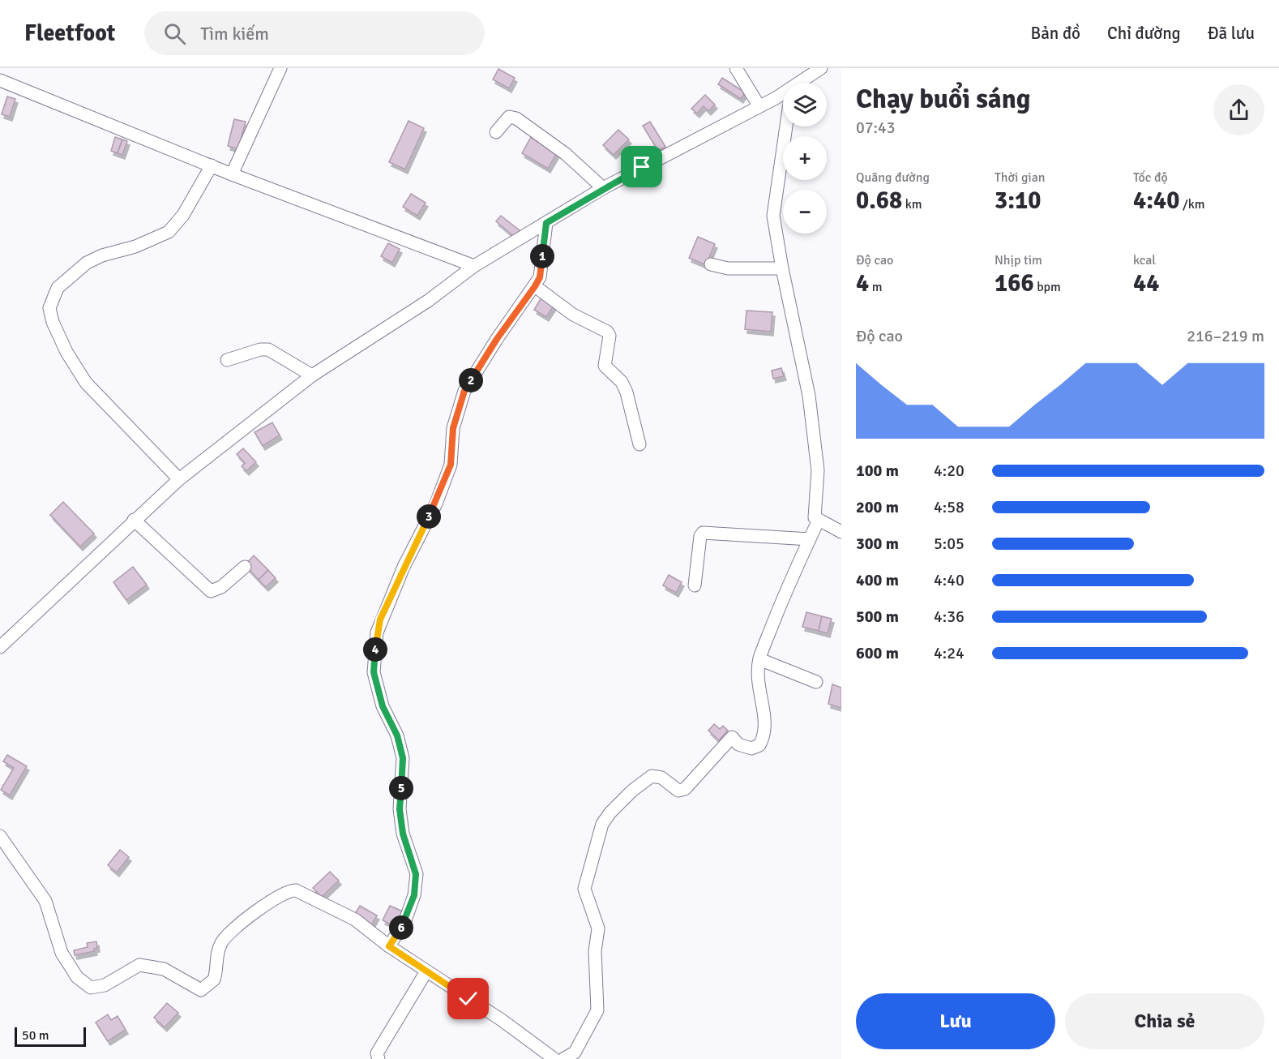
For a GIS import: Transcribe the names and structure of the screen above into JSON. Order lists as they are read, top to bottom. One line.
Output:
{"scale_bar":"50 m","page":{"header":"Fleetfoot","search":"Tìm kiếm","nav":["Bản đồ","Chỉ đường","Đã lưu"],"heading":["Chạy buổi sáng","07:43"],"map_buttons":["+","−"],"stats":[["Quãng đường","0.68 km"],["Thời gian","3:10"],["Tốc độ","4:40 /km"],["Độ cao","4 m"],["Nhịp tim","166 bpm"],["kcal","44"]],"pins":["1","2","3","4","5","6"],"chart":["Độ cao","216–219 m"],"list":[{"name":"100 m","note":"4:20"},{"name":"200 m","note":"4:58"},{"name":"300 m","note":"5:05"},{"name":"400 m","note":"4:40"},{"name":"500 m","note":"4:36"},{"name":"600 m","note":"4:24"}],"buttons":["Lưu","Chia sẻ"],"scale":"50 m"}}
